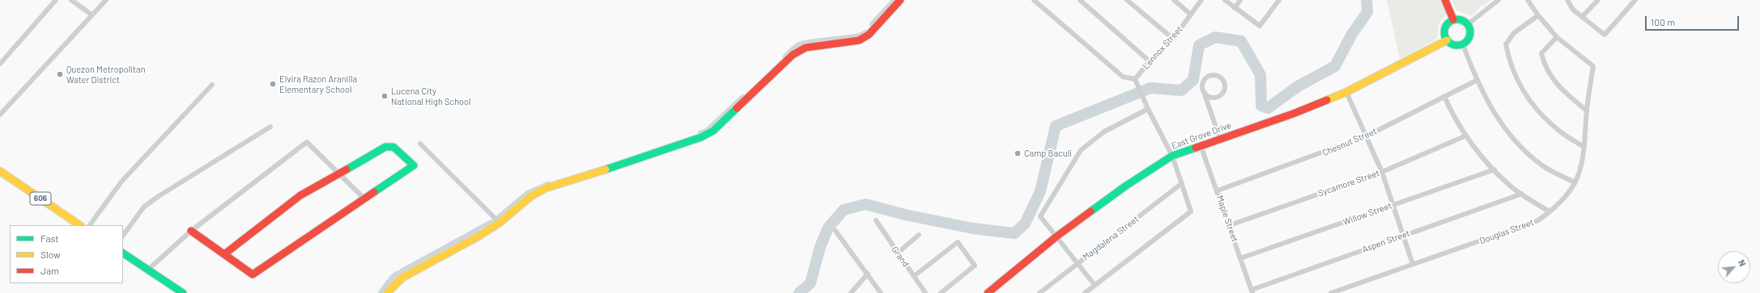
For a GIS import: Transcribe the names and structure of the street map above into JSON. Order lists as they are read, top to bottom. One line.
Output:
{"streets":{"street":["Lennox Street","East Grove Drive","Chesnut Street","Sycamore Street","606","Willow Street","Maple Street","Douglas Street","Magdalena Street","Aspen Street","Grand"]},"crossings":[["East Grove Drive","Maple Street"],["Chesnut Street","Maple Street"],["Sycamore Street","Maple Street"],["Willow Street","Maple Street"],["Maple Street","Aspen Street"]],"places":["Quezon Metropolitan Water District","Elvira Razon Aranilla Elementary School","Lucena City National High School","Camp Baculi"],"legend":["Fast","Slow","Jam"],"scale_bar":"100 m","north":"top right"}
